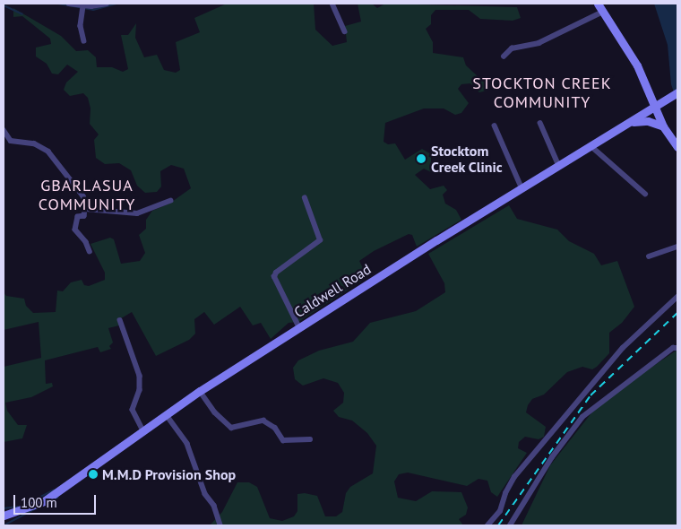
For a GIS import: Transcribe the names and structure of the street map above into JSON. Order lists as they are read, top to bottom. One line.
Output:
{"streets":{"main road":["Caldwell Road"]},"districts":["STOCKTON CREEK COMMUNITY","GBARLASUA COMMUNITY"],"places":["Stocktom Creek Clinic","M.M.D Provision Shop"],"scale_bar":"100 m"}
